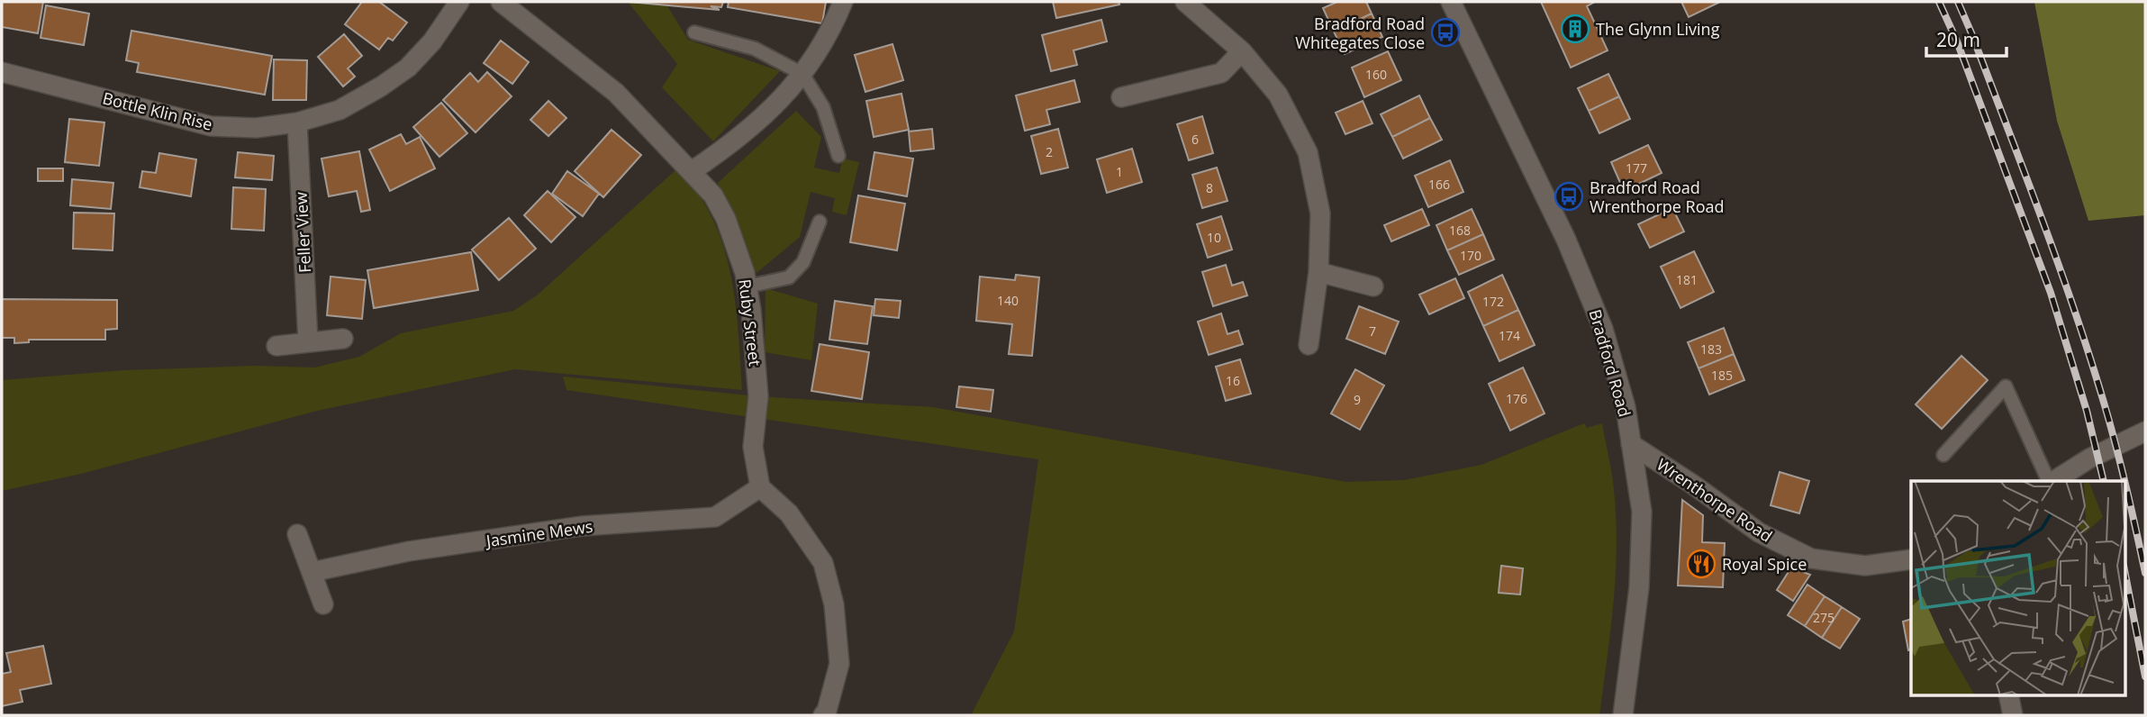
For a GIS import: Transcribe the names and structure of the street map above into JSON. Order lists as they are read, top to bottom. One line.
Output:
{"streets":{"street":["Bottle Klin Rise","Feller View","Ruby Street","Bradford Road","Wrenthorpe Road","Jasmine Mews"]},"crossings":[["Bottle Klin Rise","Feller View"],["Ruby Street","Jasmine Mews"],["Bradford Road","Wrenthorpe Road"]],"places":{"building":["The Glynn Living"],"bus stop":["Bradford Road Whitegates Close","Bradford Road Wrenthorpe Road"],"restaurant":["Royal Spice"]},"house_numbers":["160","6","2","177","1","166","8","168","10","170","181","140","172","7","174","183","185","16","176","9","275"],"scale_bar":"20 m"}
